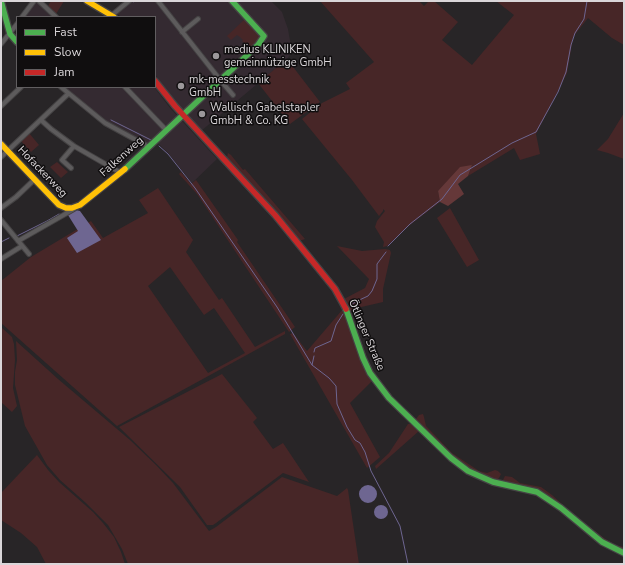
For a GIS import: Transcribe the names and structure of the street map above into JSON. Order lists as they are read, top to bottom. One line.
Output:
{"streets":{"street":["Falkenweg","Hofackerweg","Ötlinger Straße"]},"crossings":[["Falkenweg","Hofackerweg"],["Falkenweg","Ötlinger Straße"]],"places":["medius KLINIKEN gemeinnützige GmbH","mk-messtechnik GmbH","Wallisch Gabelstapler GmbH & Co. KG"],"legend":["Fast","Slow","Jam"]}
